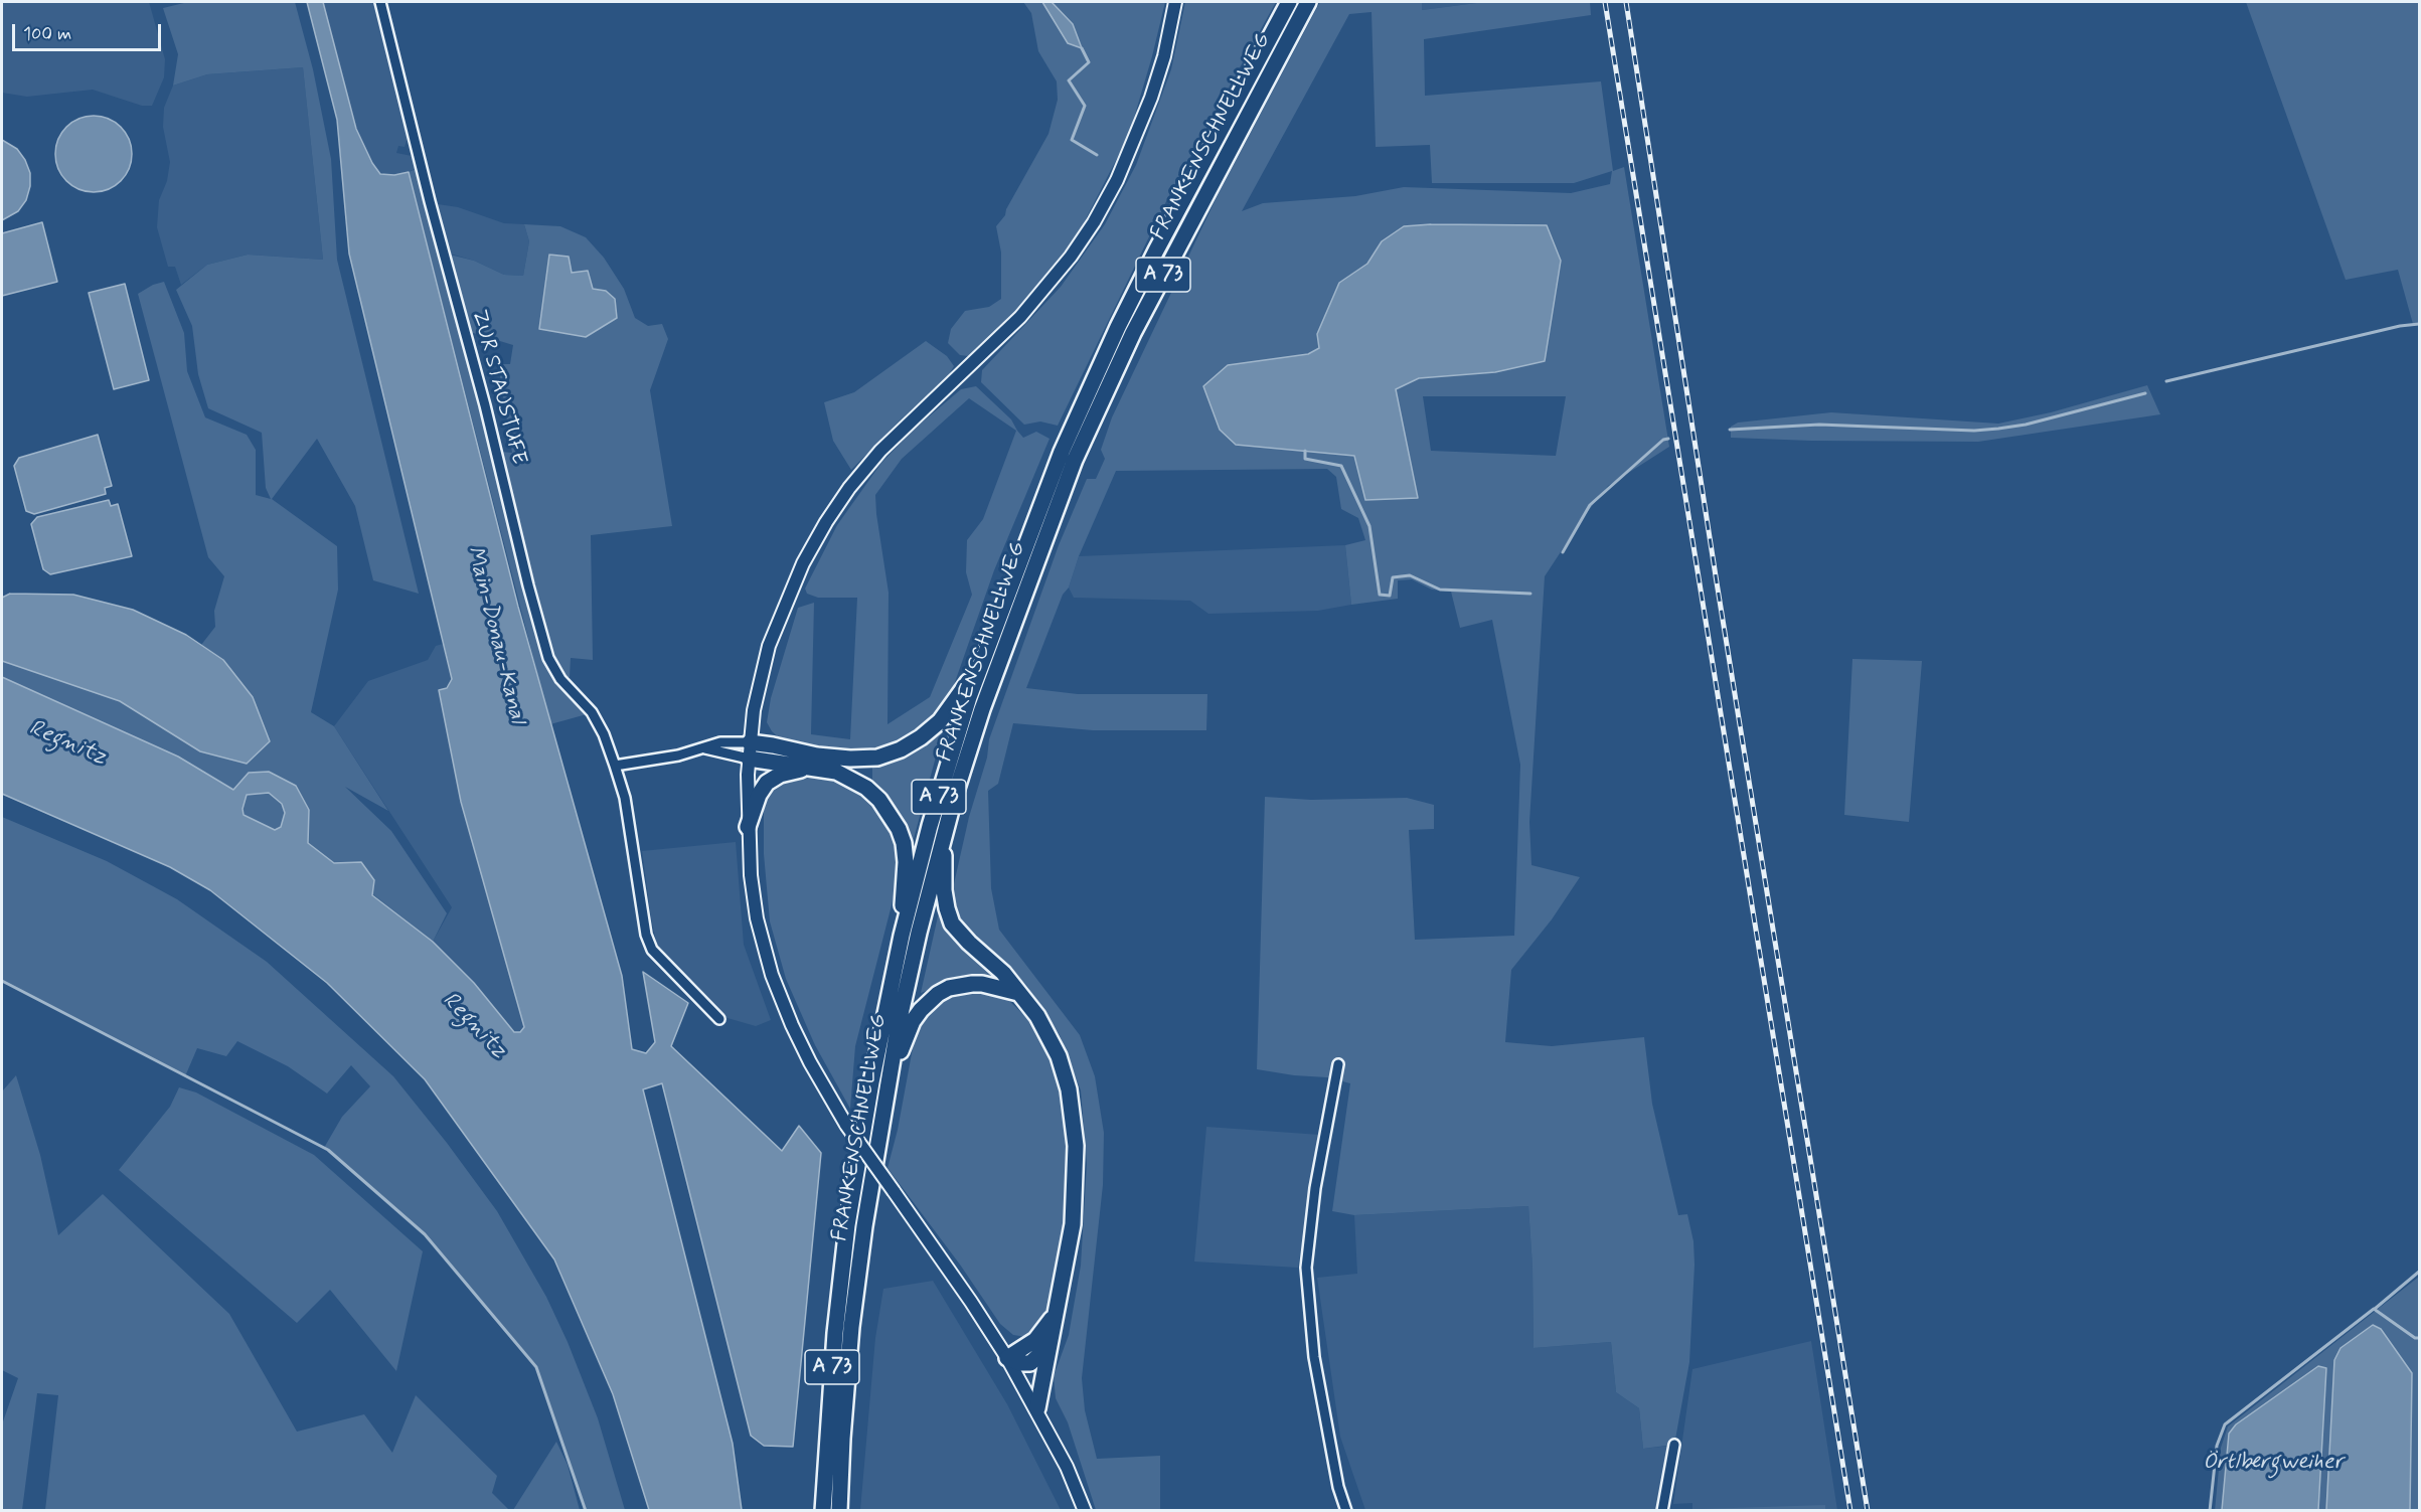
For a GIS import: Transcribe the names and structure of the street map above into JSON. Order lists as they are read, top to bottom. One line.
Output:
{"streets":{"highway":["FRANKENSCHNELLWEG","A 73"],"street":["ZUR STAUSTUFE"]},"water":["Main-Donau-Kanal","Regnitz","Örtlbergweiher"],"scale_bar":"100 m"}
